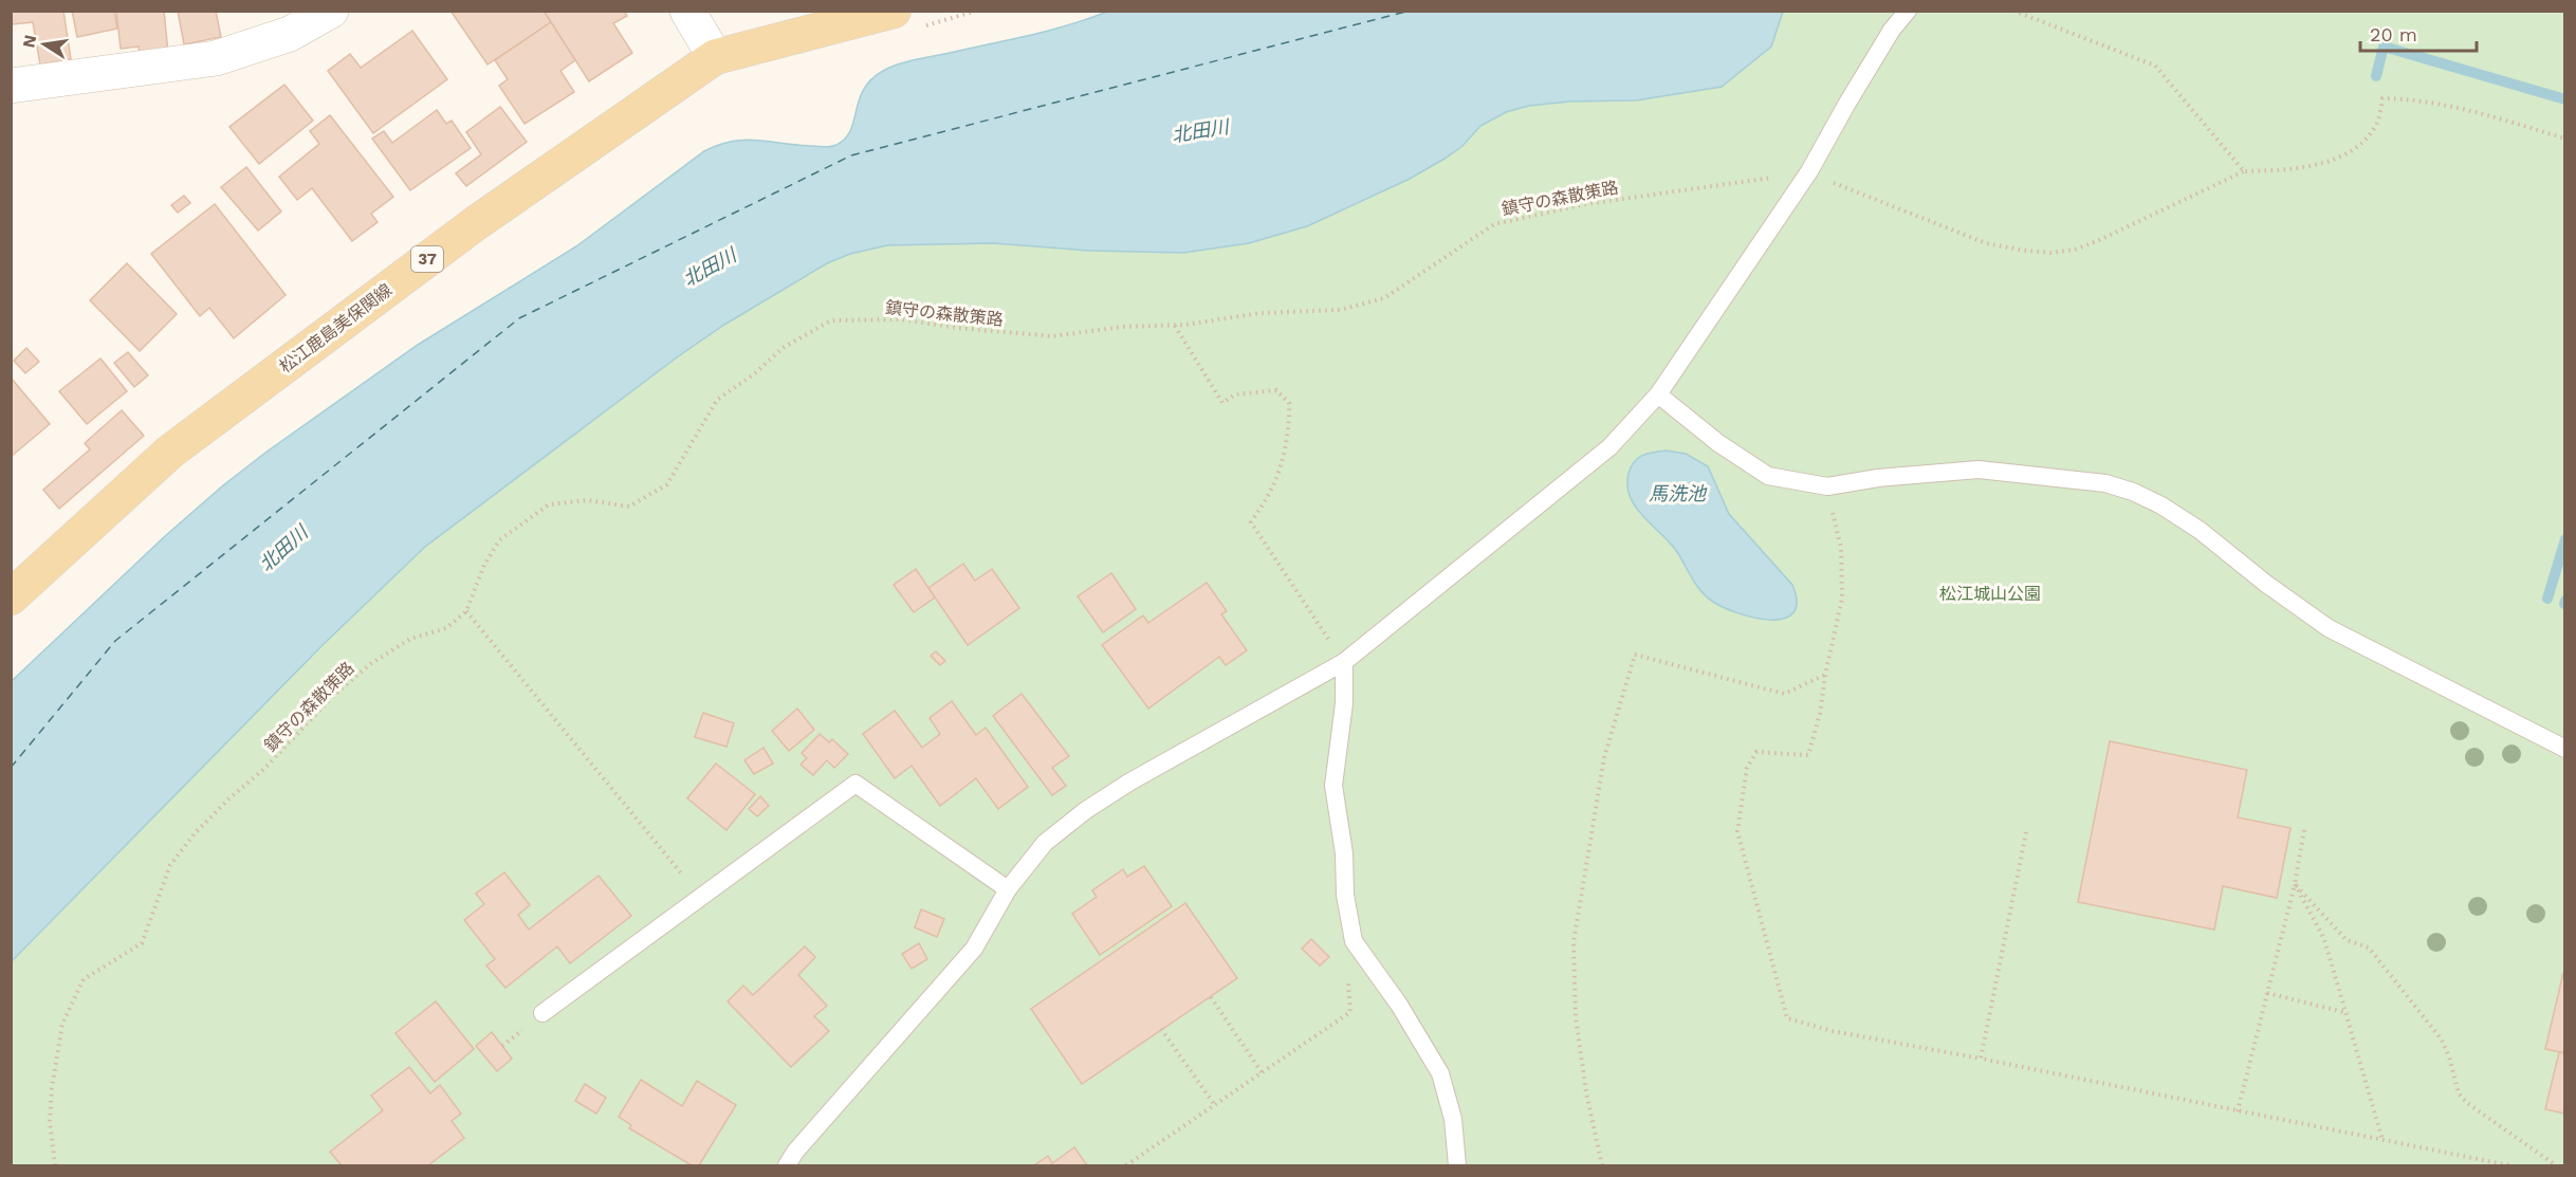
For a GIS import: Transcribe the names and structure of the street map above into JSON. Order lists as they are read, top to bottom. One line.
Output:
{"streets":{"main road":["37","松江鹿島美保関線"],"path":["鎮守の森散策路"]},"water":["北田川","馬洗池"],"parks":["松江城山公園"],"scale_bar":"20 m","north":"left"}
